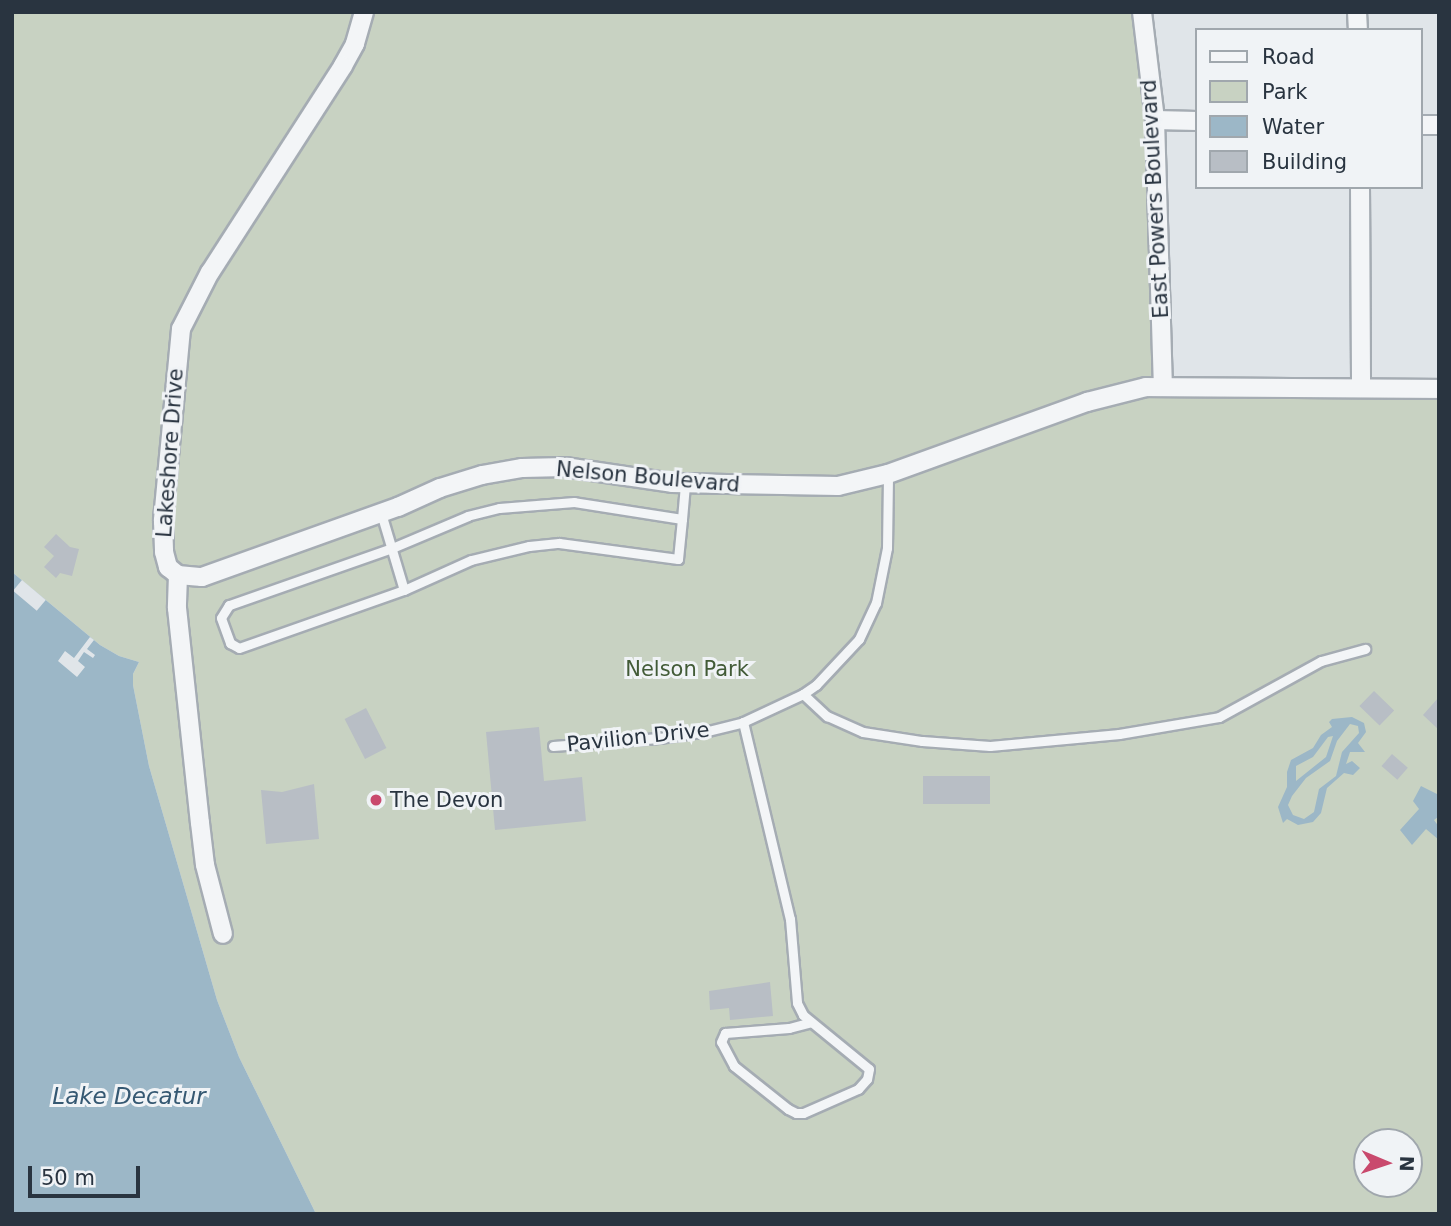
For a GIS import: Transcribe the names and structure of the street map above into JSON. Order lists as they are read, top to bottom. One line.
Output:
{"streets":{"street":["East Powers Boulevard","Lakeshore Drive","Nelson Boulevard"],"lane":["Pavilion Drive"]},"crossings":[["East Powers Boulevard","Nelson Boulevard"],["Lakeshore Drive","Nelson Boulevard"],["Nelson Boulevard","Pavilion Drive"]],"water":["Lake Decatur"],"parks":["Nelson Park"],"places":["The Devon"],"legend":["Road","Park","Water","Building"],"scale_bar":"50 m","north":"right"}
